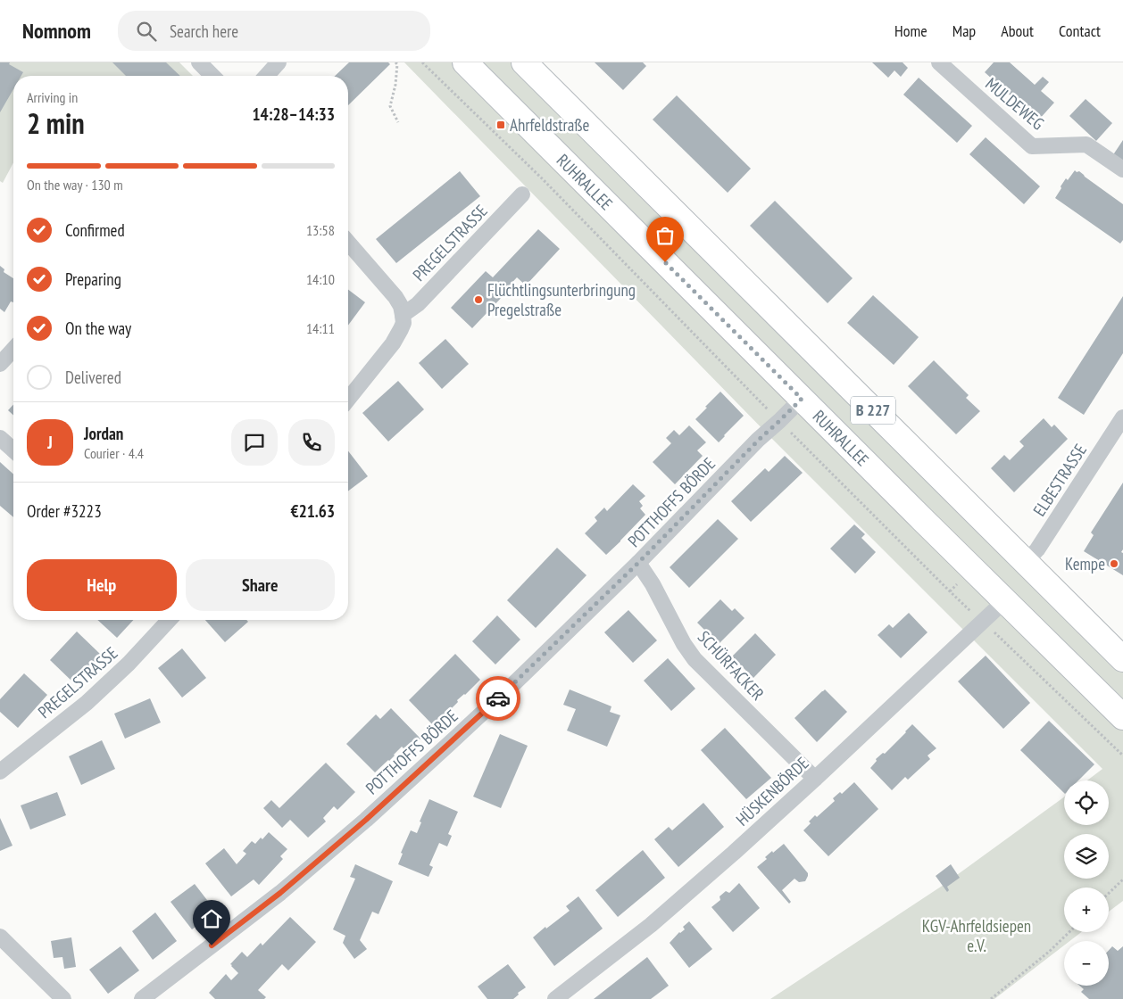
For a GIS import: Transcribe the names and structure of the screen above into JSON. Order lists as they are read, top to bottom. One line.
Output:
{"streets":{"main road":["RUHRALLEE","B 227"],"street":["MULDEWEG","PREGELSTRASSE","ELBESTRASSE","POTTHOFFS BÖRDE","SCHÜRFACKER","HÜSKENBÖRDE"]},"crossings":[["RUHRALLEE","POTTHOFFS BÖRDE"],["RUHRALLEE","HÜSKENBÖRDE"],["B 227","ELBESTRASSE"],["POTTHOFFS BÖRDE","SCHÜRFACKER"],["SCHÜRFACKER","HÜSKENBÖRDE"]],"parks":["KGV-Ahrfeldsiepen e.V."],"places":{"transit":["Ahrfeldstraße"],"other":["Flüchtlingsunterbringung Pregelstraße","Kempe"]},"page":{"header":"Nomnom","search":"Search here","nav":["Home","Map","About","Contact"],"heading":["2 min","Arriving in","14:28–14:33"],"panel":["Jordan","Courier · 4.4","Order #3223","€21.63"],"bar":"On the way · 130 m","list":[["Confirmed","13:58"],["Preparing","14:10"],["On the way","14:11"],"Delivered"],"round":"J","buttons":["Help","Share"],"map_buttons":["+","−"]}}
